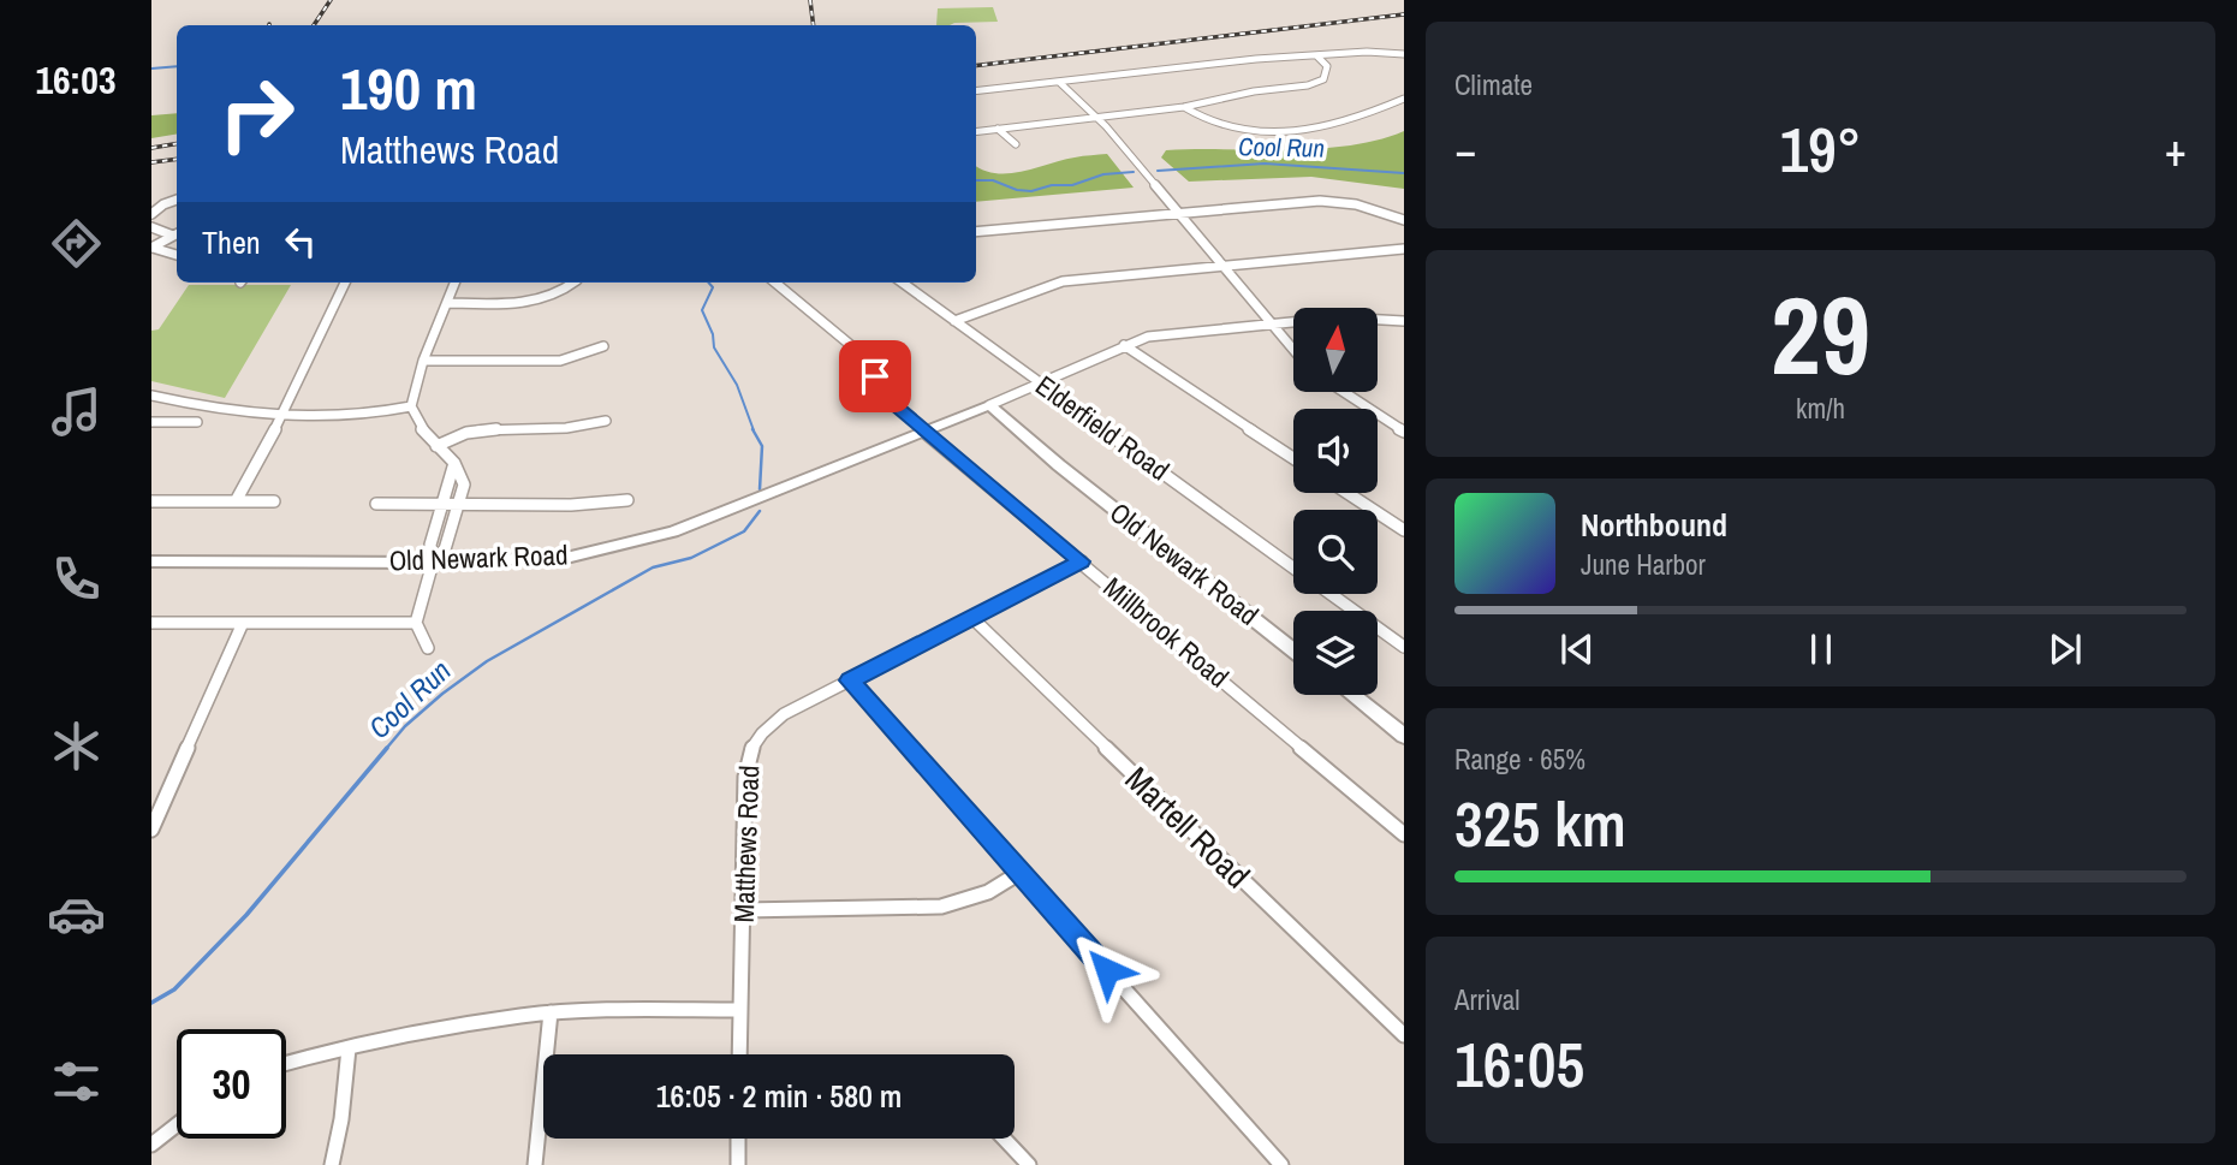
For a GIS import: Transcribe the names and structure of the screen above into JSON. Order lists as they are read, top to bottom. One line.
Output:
{"streets":{"street":["Elderfield Road","Old Newark Road","Millbrook Road","Martell Road","Matthews Road"]},"crossings":[["Old Newark Road","Millbrook Road"],["Millbrook Road","Matthews Road"],["Martell Road","Matthews Road"]],"water":["Cool Run"],"north":"top","page":{"tabs":"16:03","tile":["Climate",["29","km/h"],["Range · 65%","325 km"],["Arrival","16:05"]],"turn":["190 m","Matthews Road"],"heat":["−","19°","+"],"then":"Then","song":["Northbound","June Harbor"],"limit":"30","trip":"16:05 · 2 min · 580 m"}}
